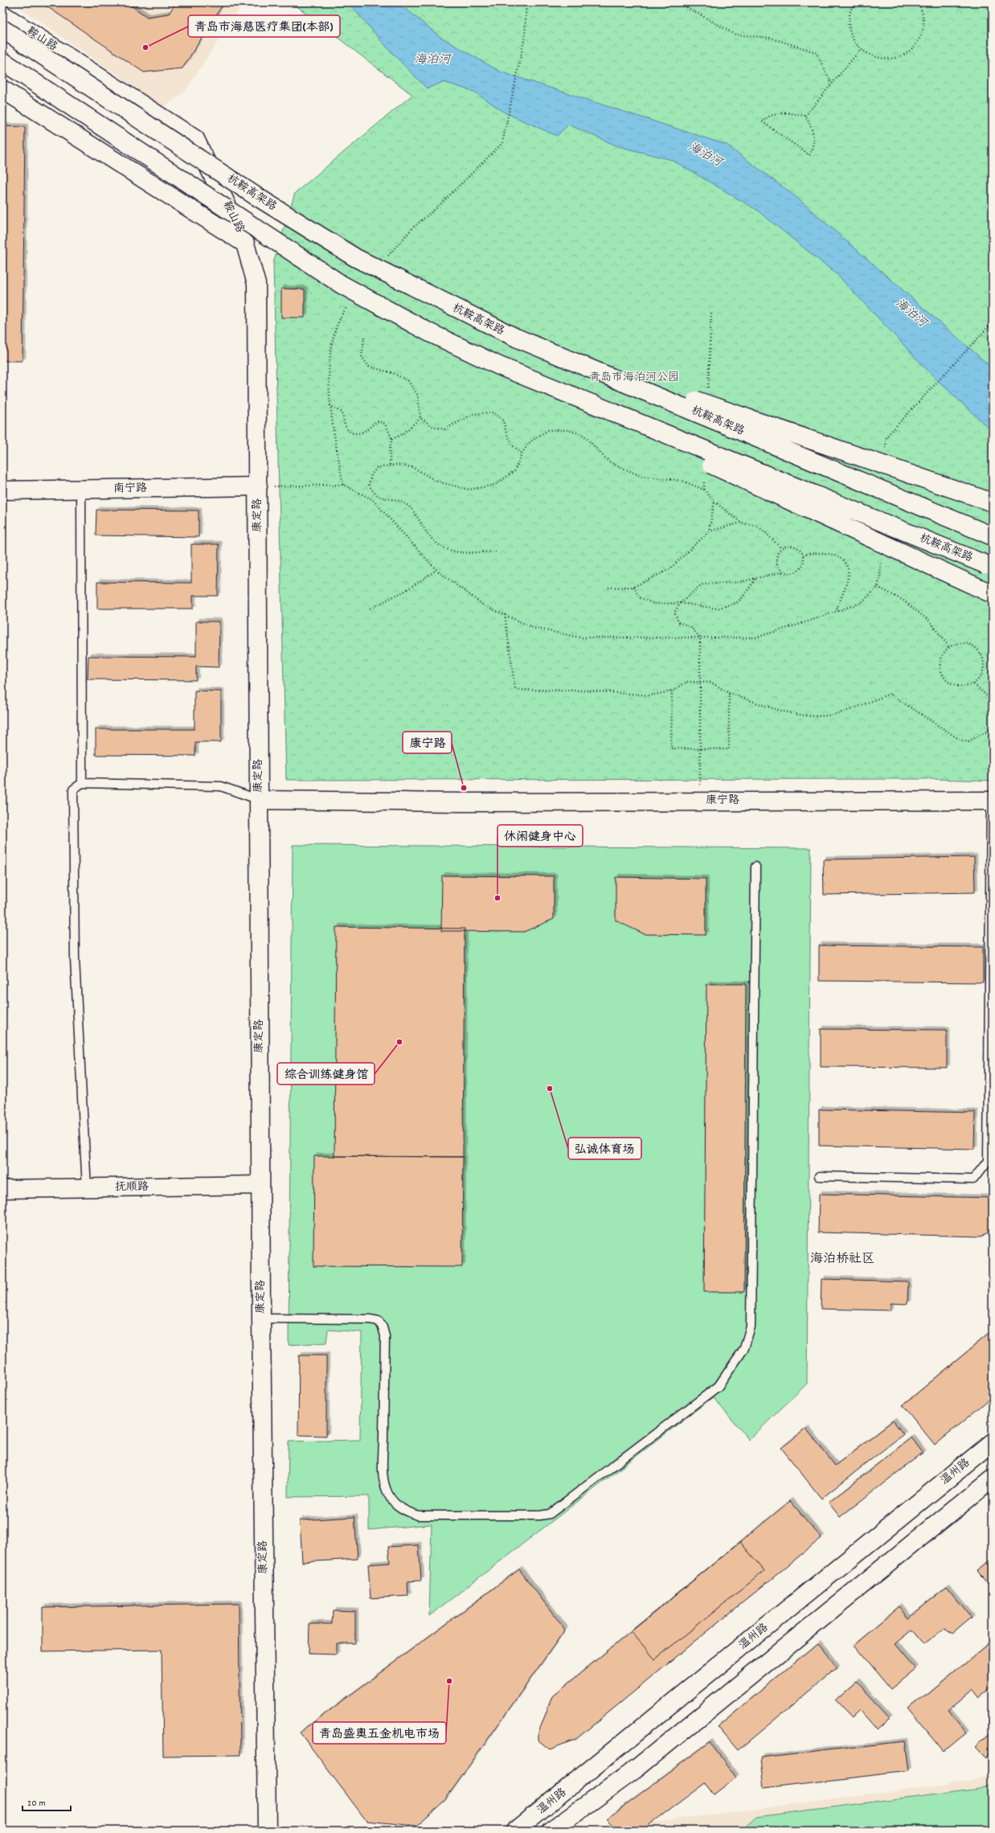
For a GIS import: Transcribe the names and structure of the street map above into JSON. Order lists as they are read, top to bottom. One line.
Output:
{"streets":{"main road":["鞍山路","杭鞍高架路","南宁路","康定路","康宁路","抚顺路","温州路"]},"crossings":[["鞍山路","康定路"],["南宁路","康定路"],["康定路","康宁路"],["康定路","抚顺路"]],"districts":["海泊桥社区"],"water":["海泊河"],"parks":["青岛市海泊河公园"],"places":["青岛市海慈医疗集团(本部)","康宁路","休闲健身中心","综合训练健身馆","弘诚体育场","青岛盛奥五金机电市场"],"scale_bar":"20 m"}
